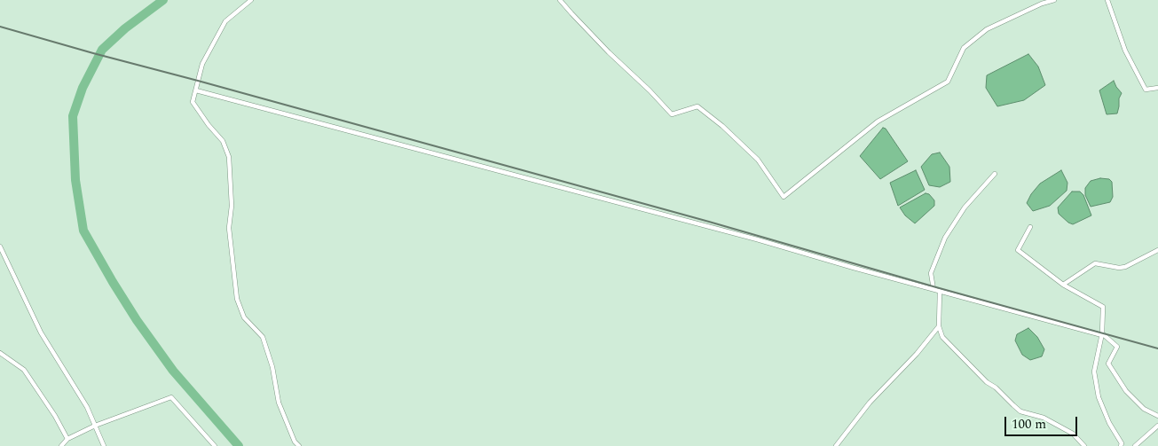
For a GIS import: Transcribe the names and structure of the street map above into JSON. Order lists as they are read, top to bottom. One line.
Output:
{"scale_bar":"100 m"}
